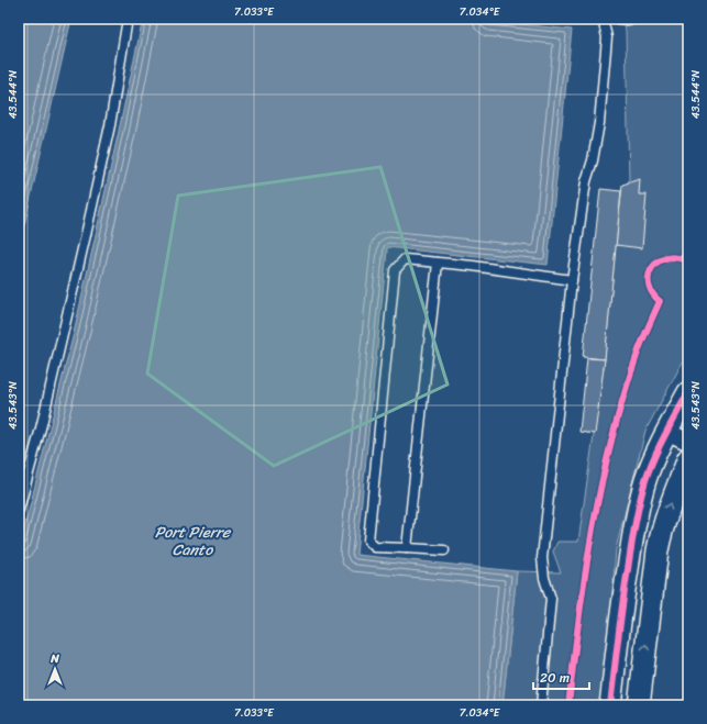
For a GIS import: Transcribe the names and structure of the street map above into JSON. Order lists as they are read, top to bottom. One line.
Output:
{"water":["Port Pierre Canto"],"scale_bar":"20 m","north":"top","coordinates":["7.033°E","7.034°E","43.544°N","43.543°N"]}
